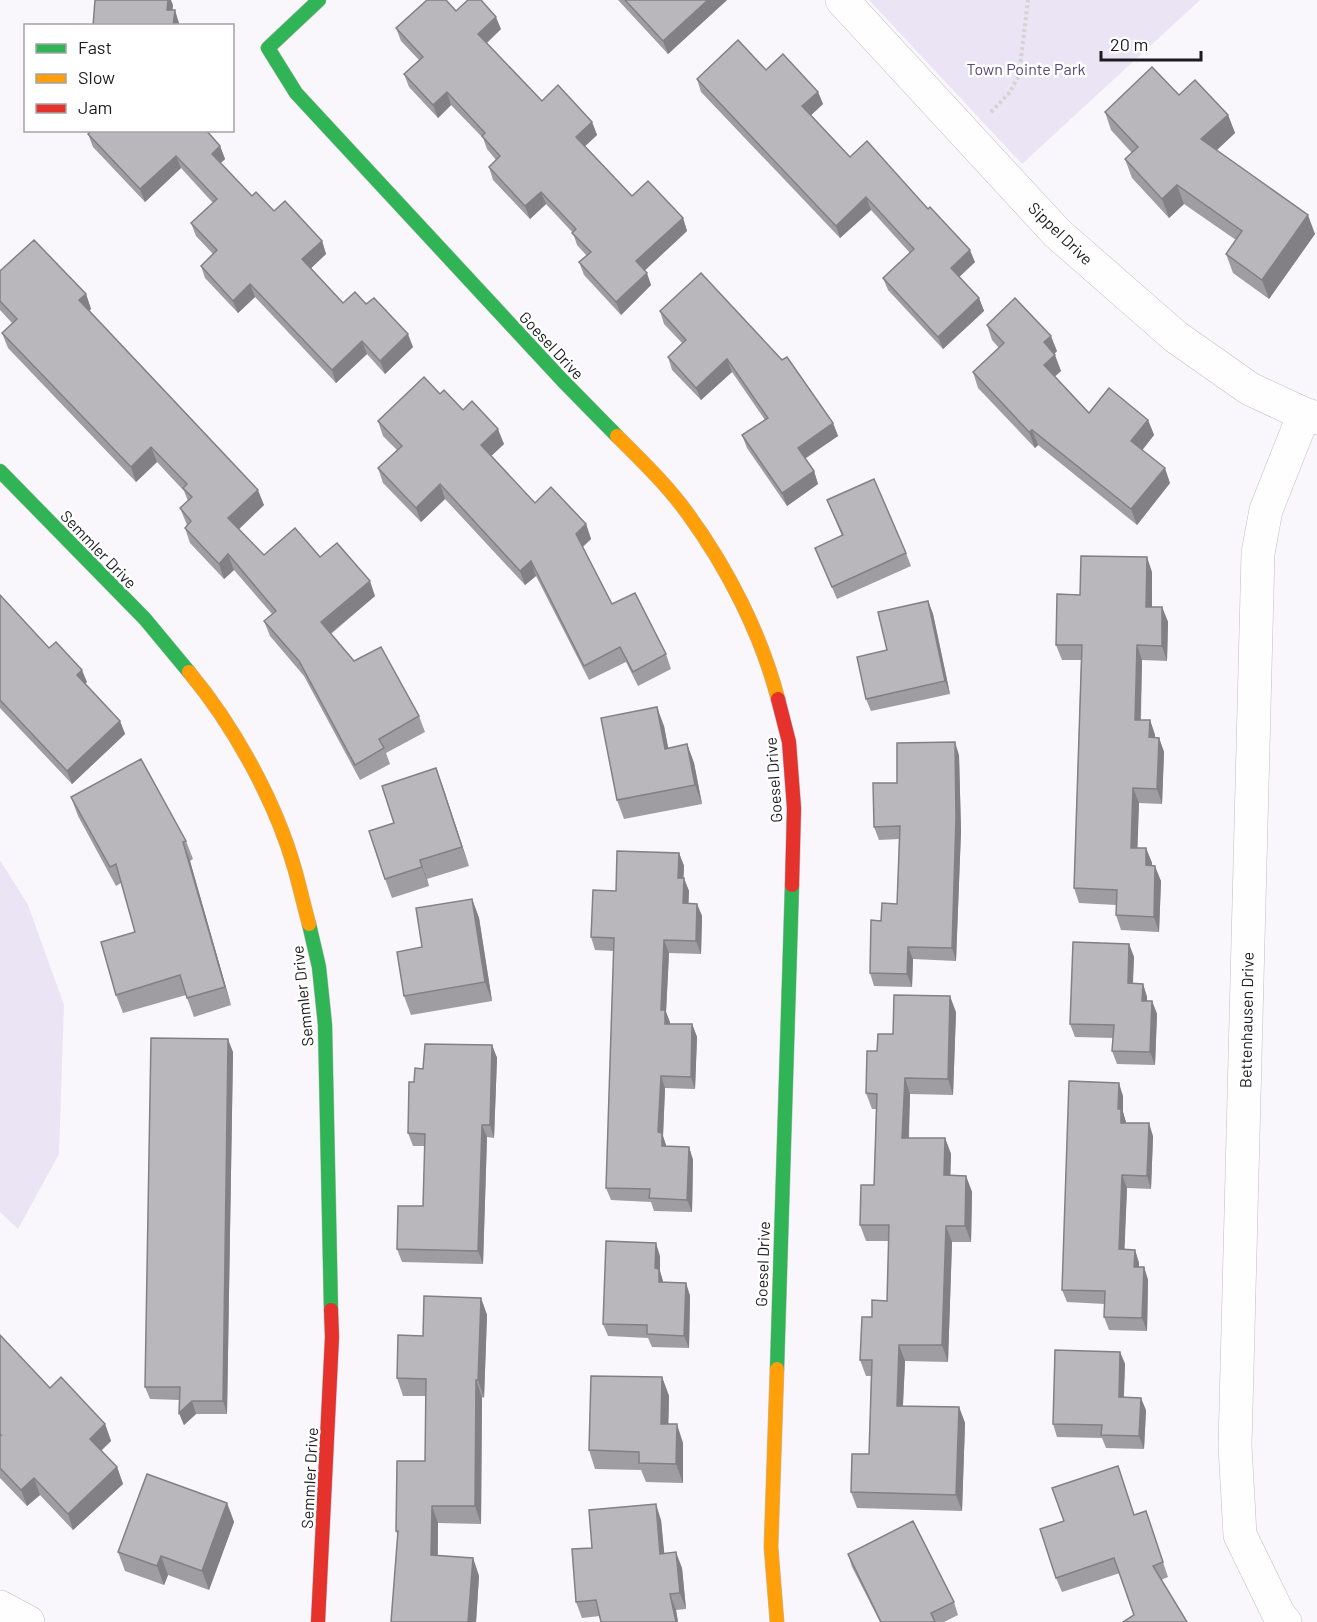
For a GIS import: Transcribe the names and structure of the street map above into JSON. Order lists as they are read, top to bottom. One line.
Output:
{"streets":{"street":["Sippel Drive","Goesel Drive","Semmler Drive","Bettenhausen Drive"]},"crossings":[["Sippel Drive","Bettenhausen Drive"]],"parks":["Town Pointe Park"],"legend":["Fast","Slow","Jam"],"scale_bar":"20 m"}
